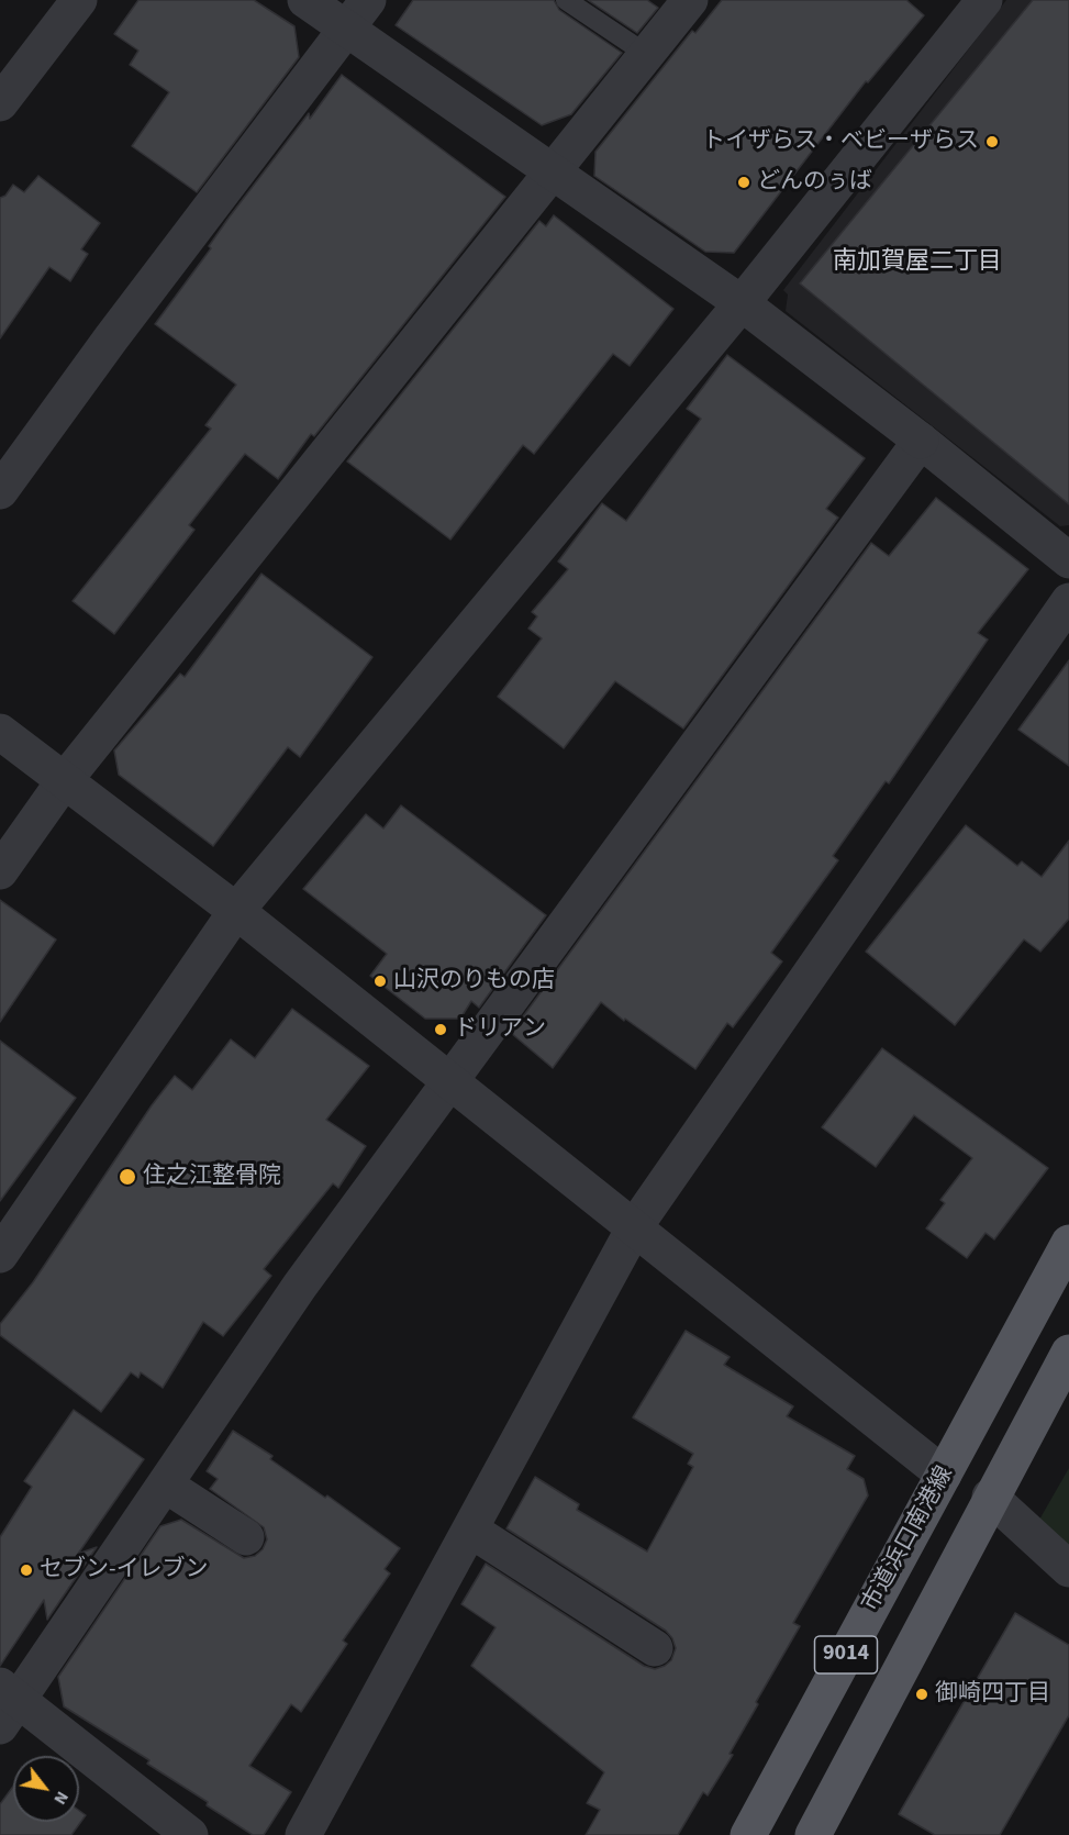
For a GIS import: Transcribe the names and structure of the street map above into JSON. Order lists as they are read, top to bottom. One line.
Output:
{"streets":{"main road":["市道浜口南港線","9014"]},"districts":["南加賀屋二丁目"],"places":["トイザらス・ベビーザらス","どんのぅば","山沢のりもの店","ドリアン","住之江整骨院","セブン-イレブン","御崎四丁目"],"north":"bottom right"}
